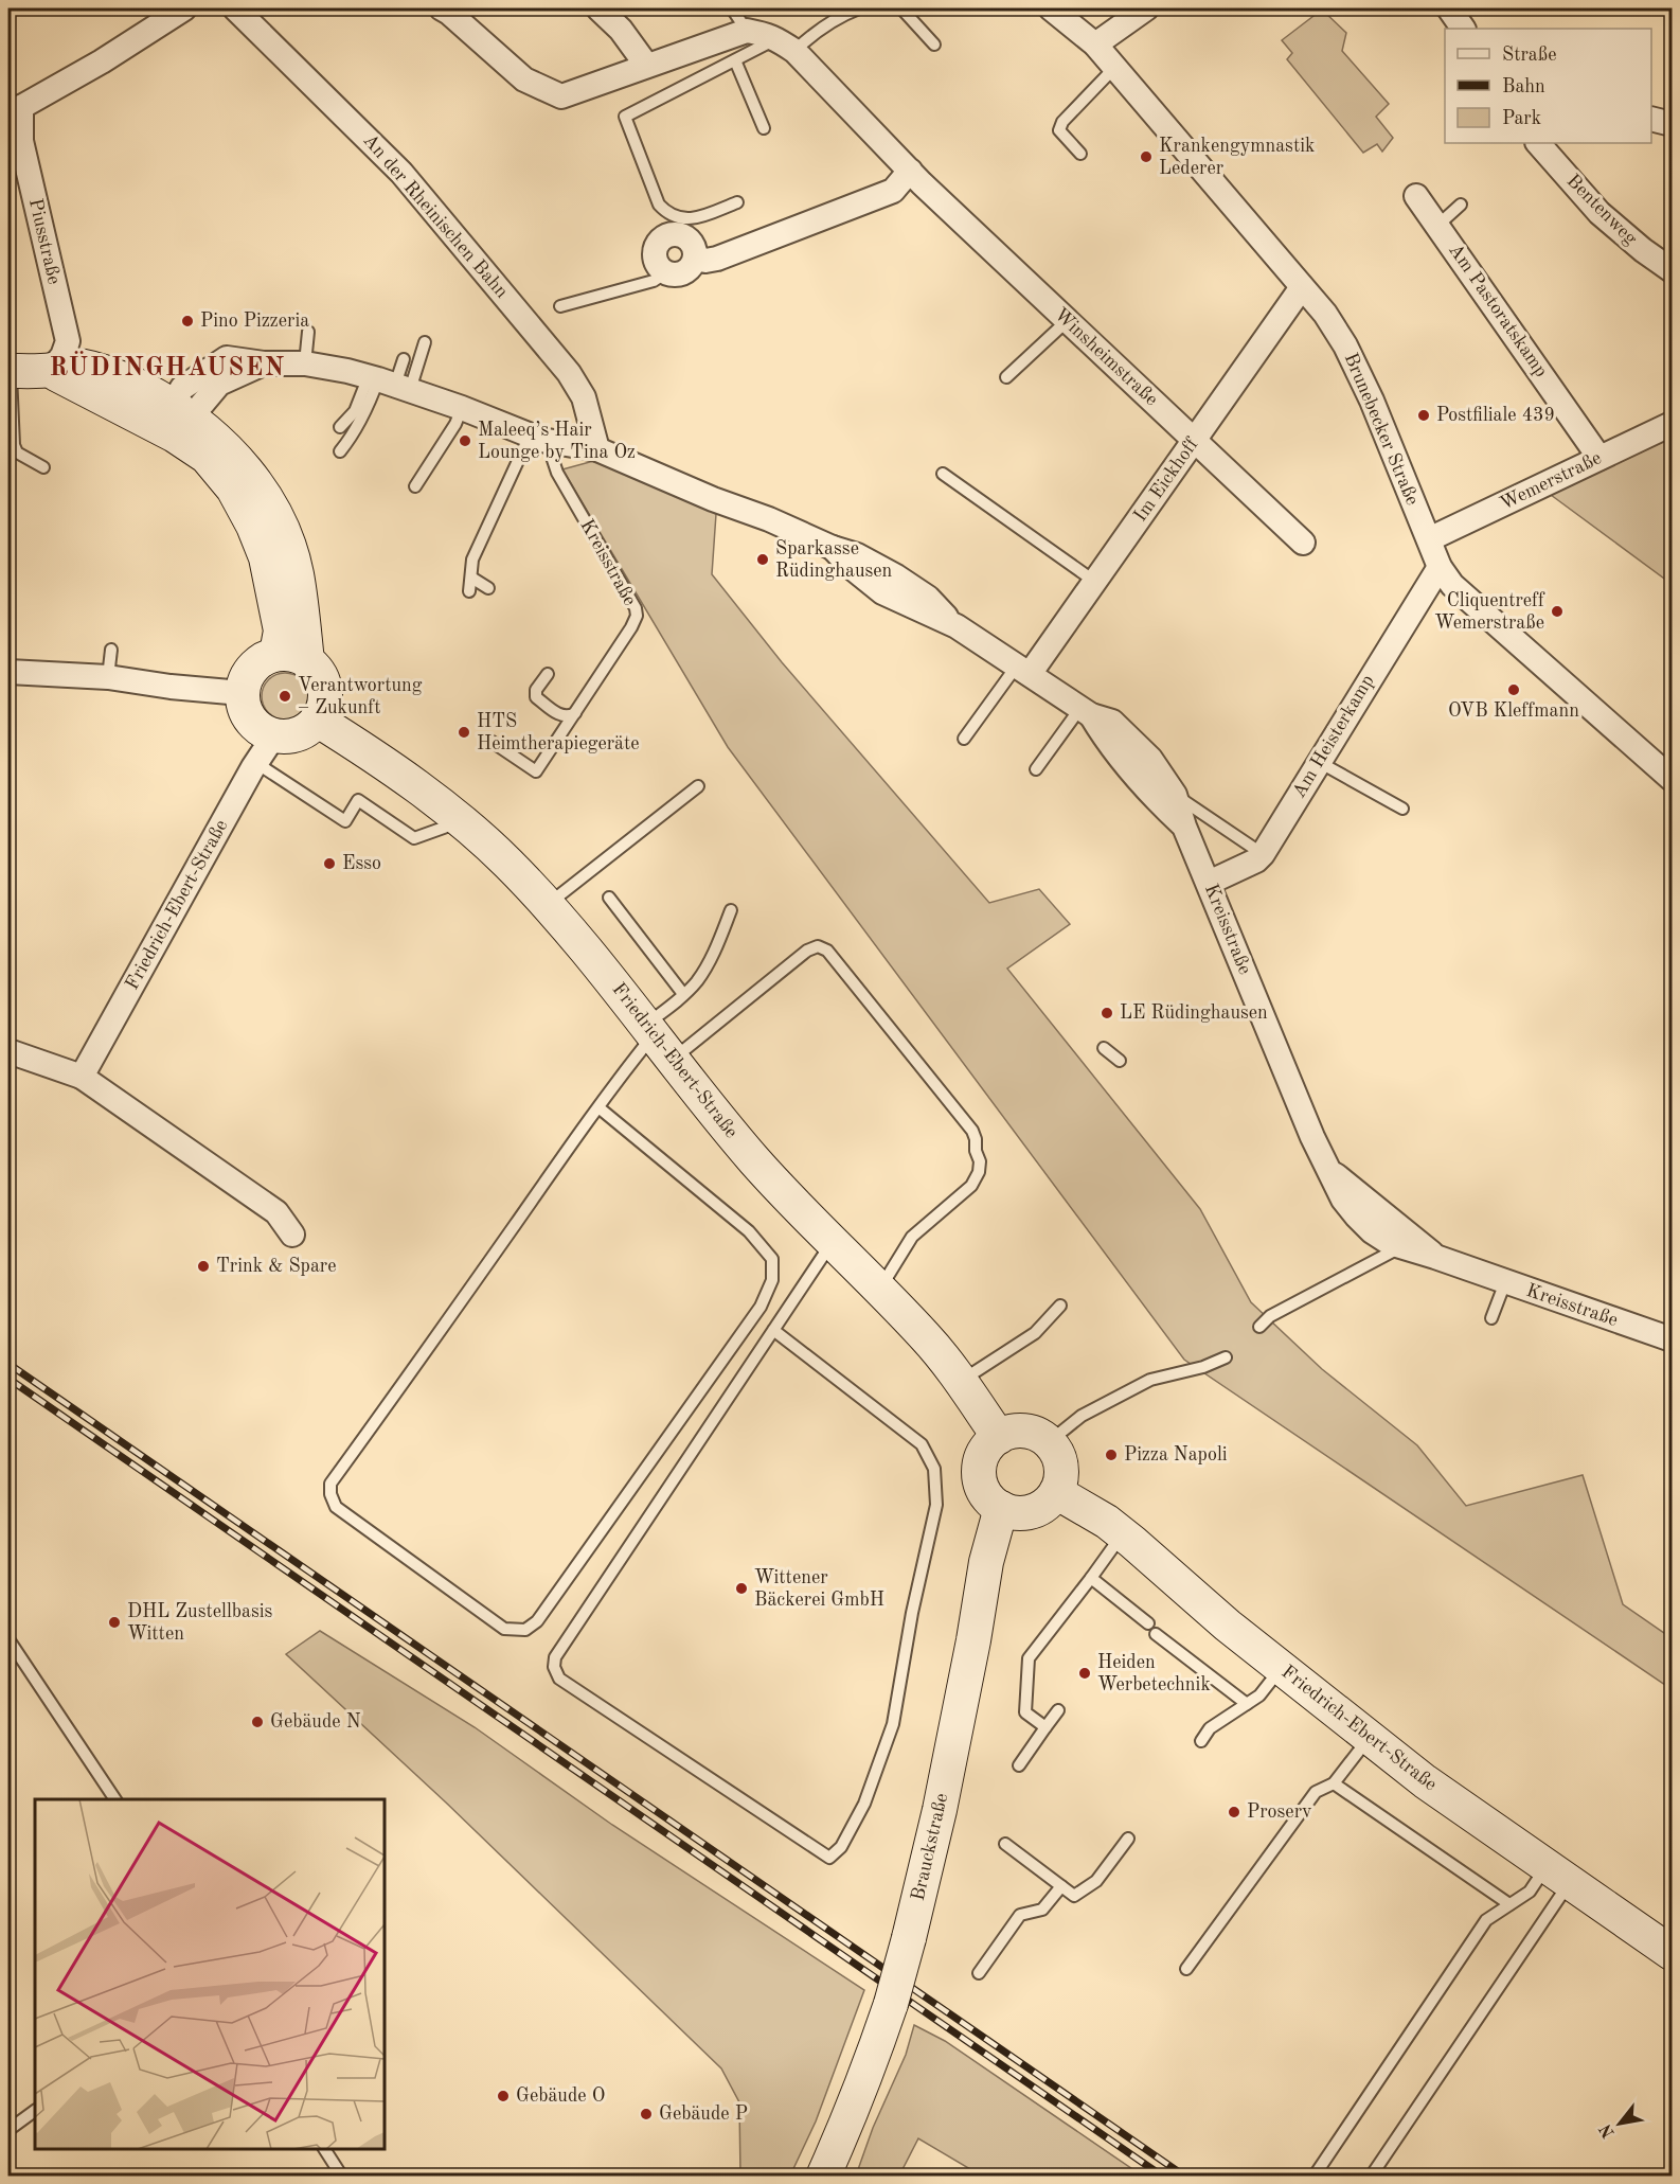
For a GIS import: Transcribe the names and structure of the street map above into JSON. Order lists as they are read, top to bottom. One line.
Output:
{"streets":{"street":["Bentenweg","An der Rheinischen Bahn","Piusstraße","Am Pastoratskamp","Winsheimstraße","Brunebecker Straße","Im Eickhoff","Wemerstraße","Kreisstraße","Am Heisterkamp","Friedrich-Ebert-Straße","Brauckstraße"]},"crossings":[["An der Rheinischen Bahn","Kreisstraße"],["Am Pastoratskamp","Wemerstraße"],["Winsheimstraße","Im Eickhoff"],["Brunebecker Straße","Im Eickhoff"],["Brunebecker Straße","Wemerstraße"],["Brunebecker Straße","Am Heisterkamp"],["Im Eickhoff","Kreisstraße"],["Kreisstraße","Am Heisterkamp"],["Friedrich-Ebert-Straße","Brauckstraße"]],"districts":["RÜDINGHAUSEN"],"places":["Krankengymnastik Lederer","Pino Pizzeria","Postfiliale 439","Maleeq’s Hair Lounge by Tina Oz","Sparkasse Rüdinghausen","Cliquentreff Wemerstraße","OVB Kleffmann","Verantwortung – Zukunft","HTS Heimtherapiegeräte","Esso","LE Rüdinghausen","Trink & Spare","Pizza Napoli","Wittener Bäckerei GmbH","DHL Zustellbasis Witten","Heiden Werbetechnik","Gebäude N","Proserv","Gebäude O","Gebäude P"],"legend":["Straße","Bahn","Park"],"north":"bottom left"}
